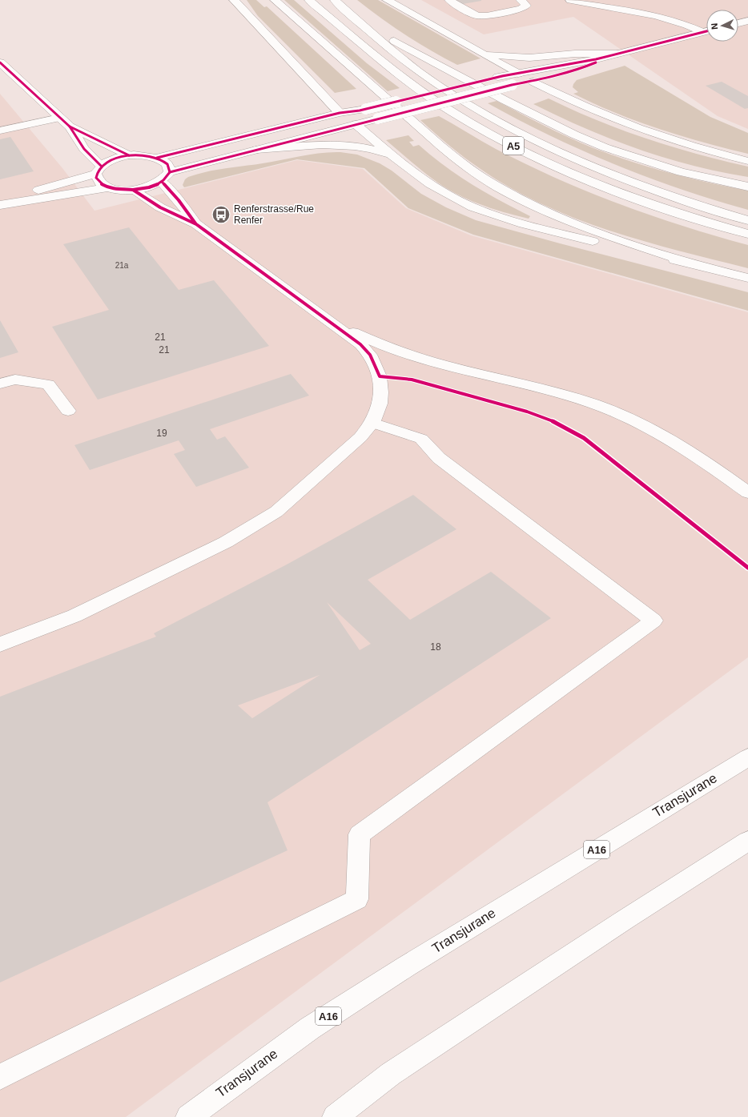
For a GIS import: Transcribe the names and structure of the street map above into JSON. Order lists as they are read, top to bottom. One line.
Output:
{"streets":{"main road":["A5","Transjurane","A16"]},"places":{"bus stop":["Renferstrasse/Rue Renfer"]},"house_numbers":["21a","21","21","19","18"],"north":"left"}
